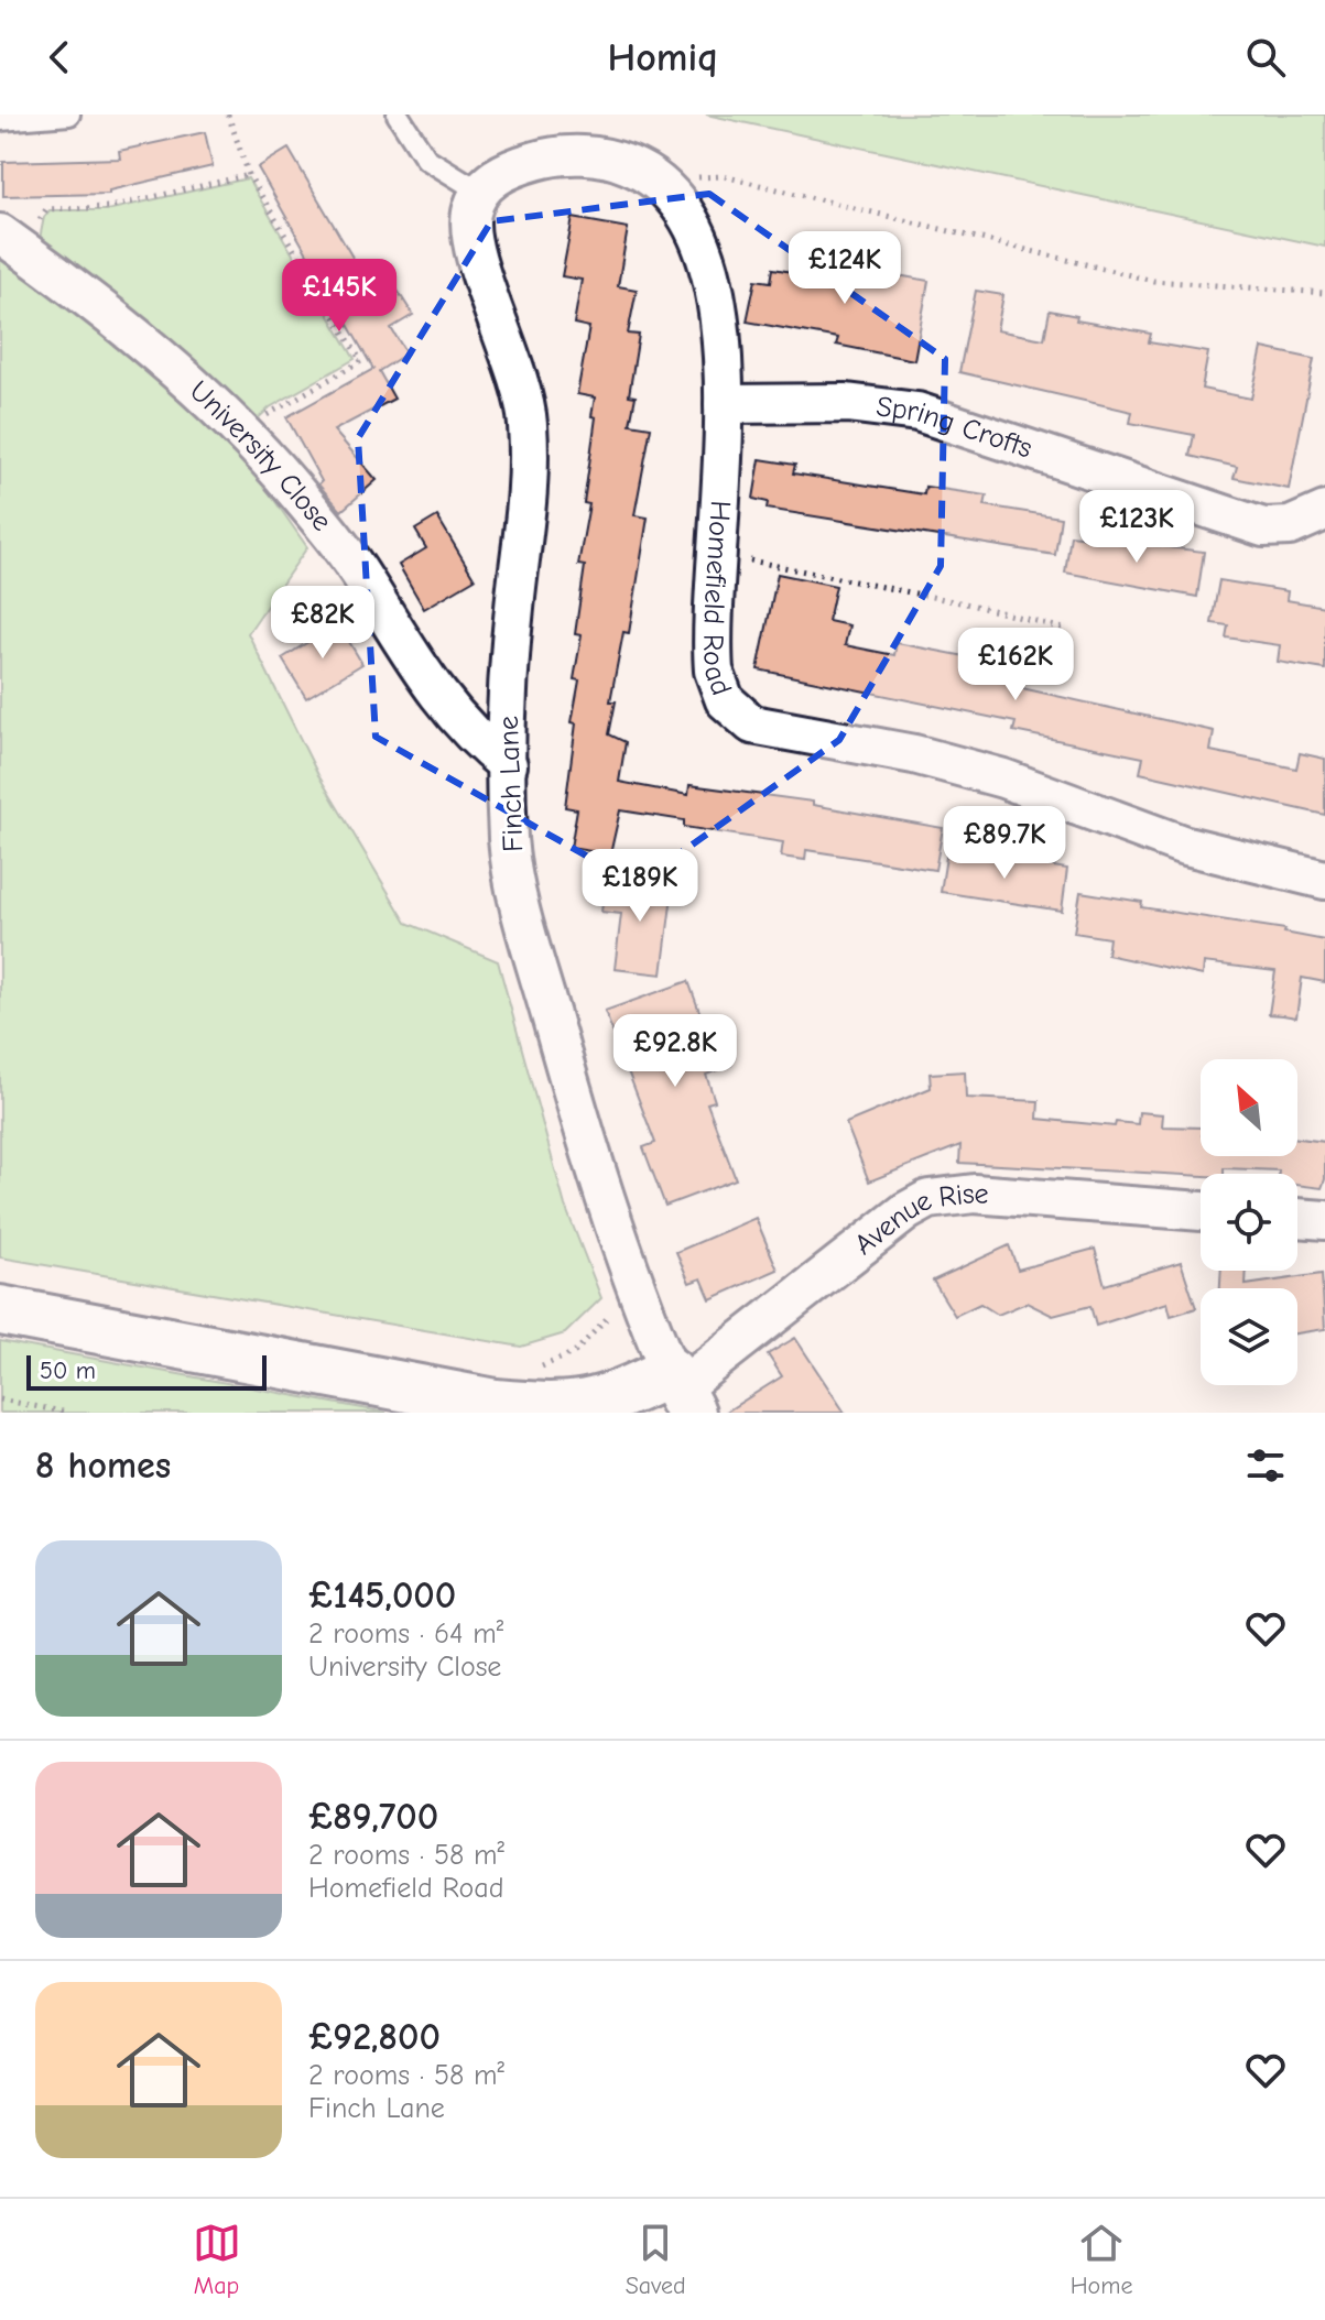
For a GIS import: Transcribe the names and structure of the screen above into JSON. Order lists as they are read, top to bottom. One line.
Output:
{"streets":{"street":["Spring Crofts","University Close","Homefield Road","Finch Lane","Avenue Rise"]},"crossings":[["Spring Crofts","Homefield Road"],["University Close","Finch Lane"],["Homefield Road","Finch Lane"],["Finch Lane","Avenue Rise"]],"scale_bar":"50 m","north":"top left","page":{"header":"Homiq","price":["£124K","£145K","£123K","£82K","£162K","£89.7K","£189K","£92.8K"],"scale":"50 m","heading":"8 homes","list":[{"name":"£145,000","note":"2 rooms · 64 m² · University Close"},{"name":"£89,700","note":"2 rooms · 58 m² · Homefield Road"},{"name":"£92,800","note":"2 rooms · 58 m² · Finch Lane"}],"tabs":["Map","Saved","Home"]}}
